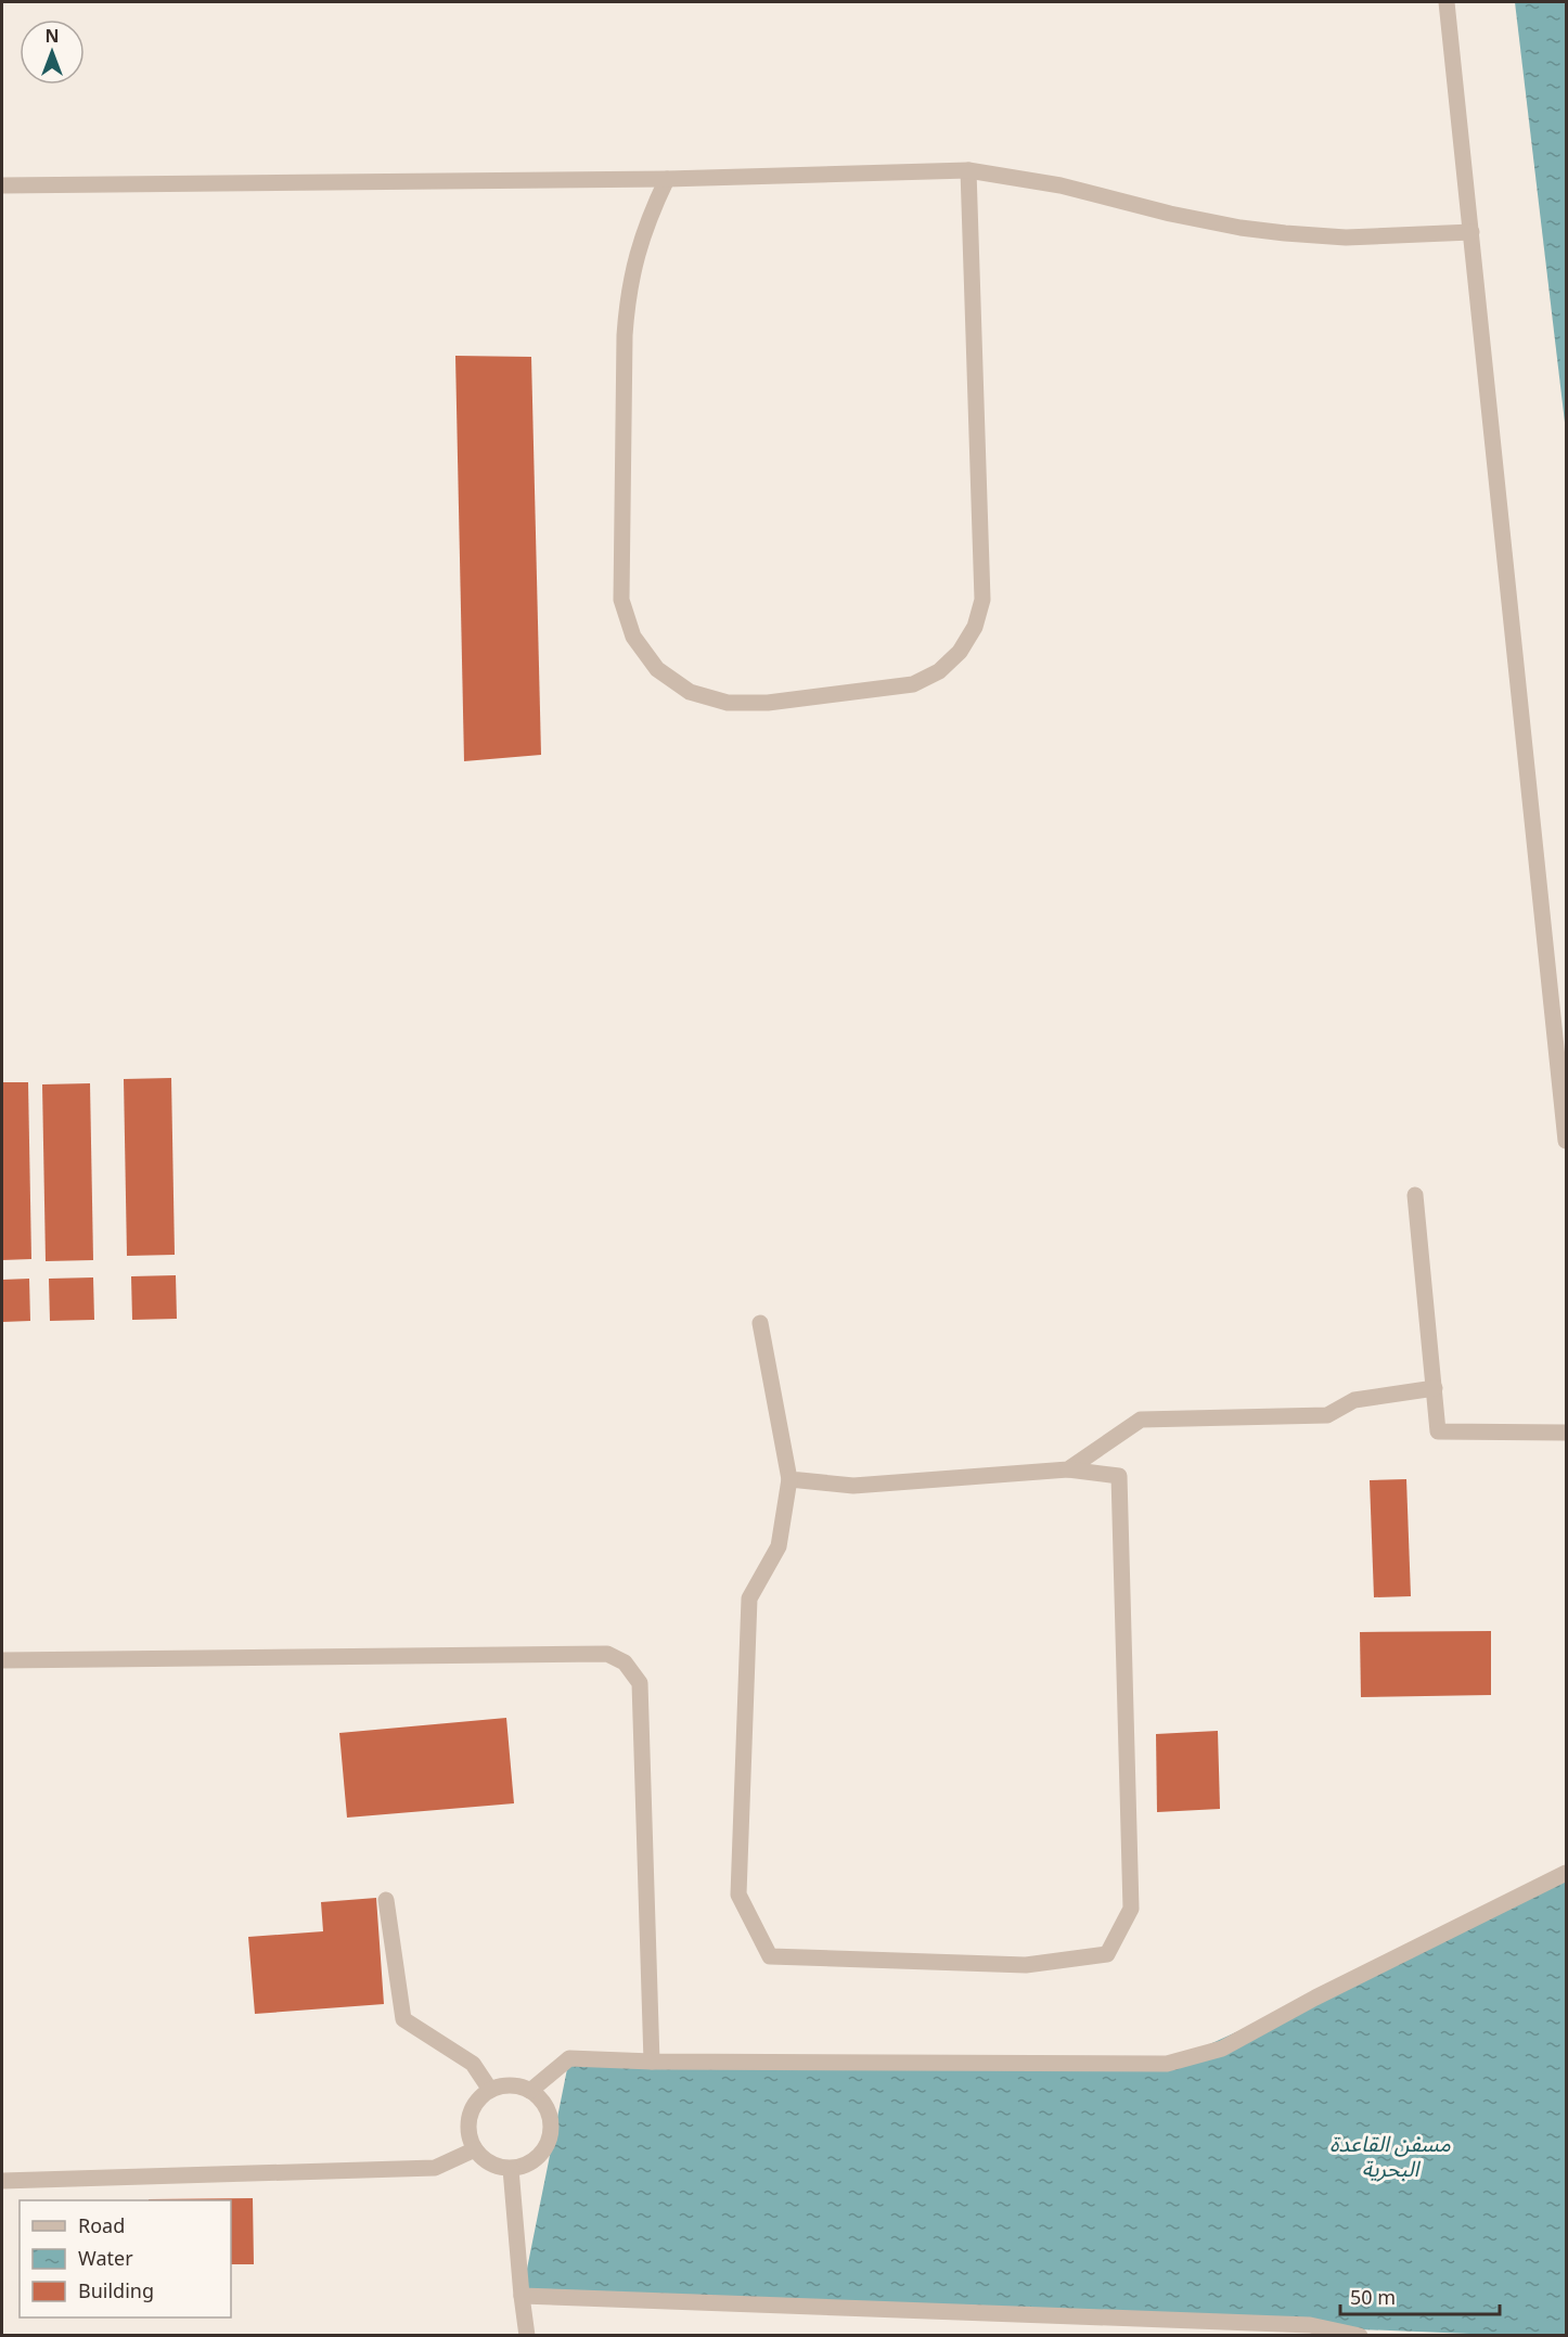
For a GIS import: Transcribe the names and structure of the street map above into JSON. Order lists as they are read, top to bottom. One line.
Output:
{"water":["مسفن القاعدة البحرية"],"legend":["Road","Water","Building"],"scale_bar":"50 m","north":"top"}
